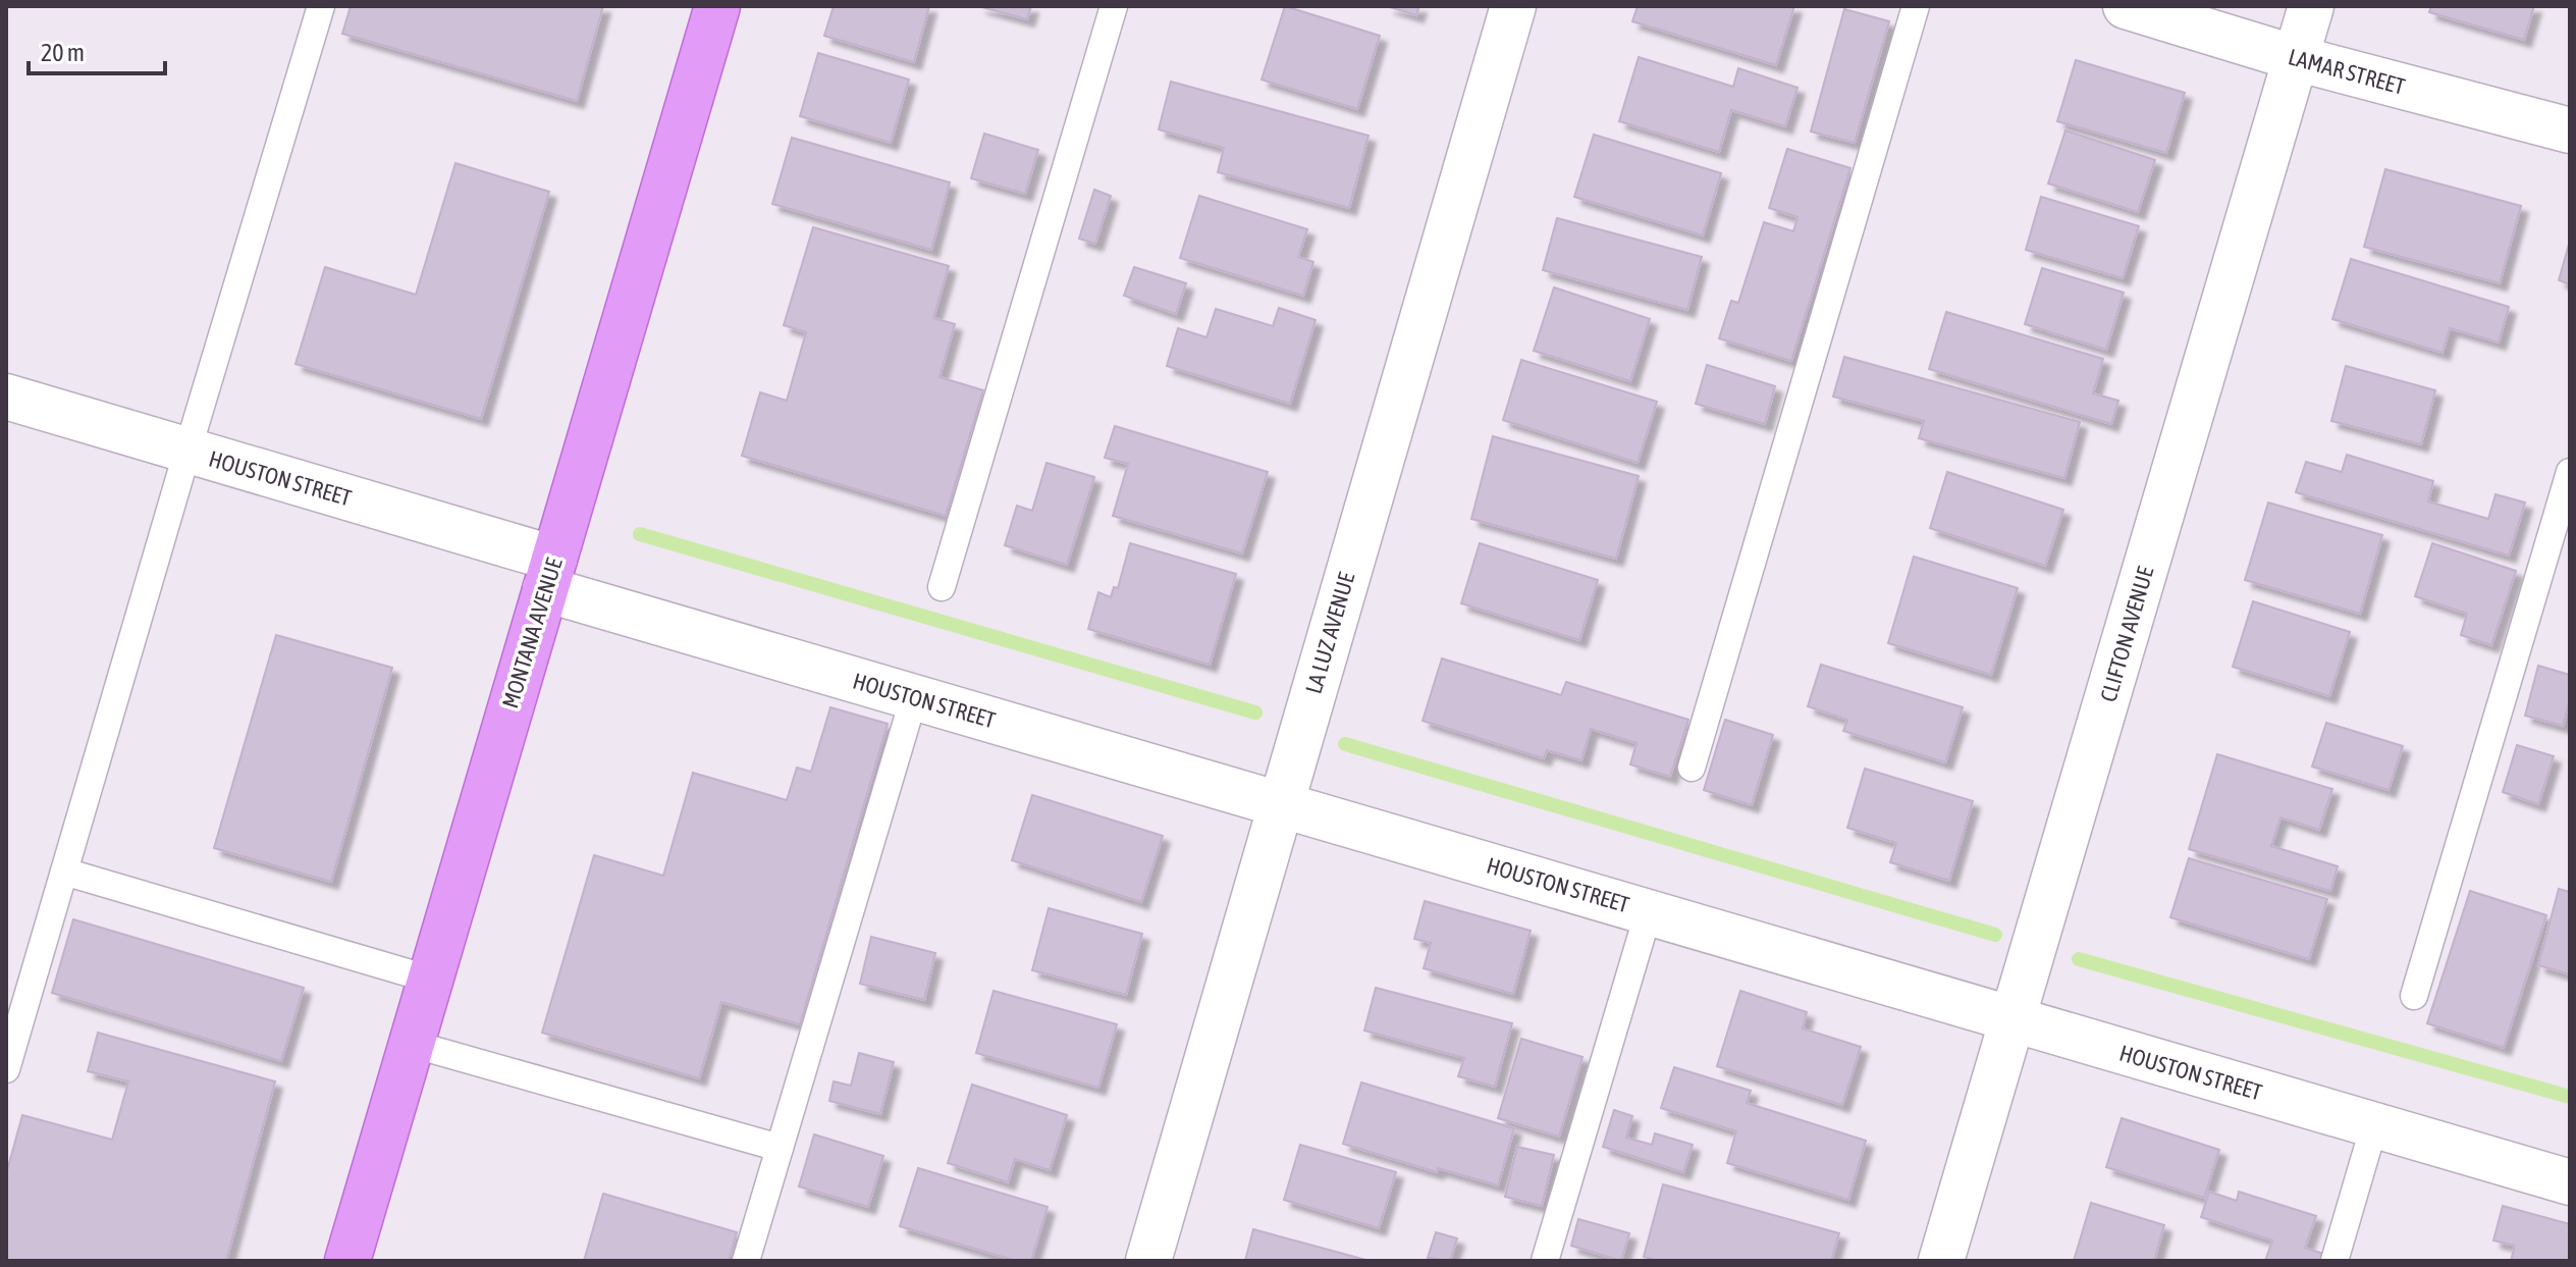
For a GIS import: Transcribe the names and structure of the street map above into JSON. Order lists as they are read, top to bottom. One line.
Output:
{"streets":{"main road":["MONTANA AVENUE"],"street":["LAMAR STREET","HOUSTON STREET","LA LUZ AVENUE","CLIFTON AVENUE"]},"crossings":[["LAMAR STREET","CLIFTON AVENUE"],["HOUSTON STREET","MONTANA AVENUE"],["HOUSTON STREET","LA LUZ AVENUE"],["HOUSTON STREET","CLIFTON AVENUE"]],"scale_bar":"20 m"}
